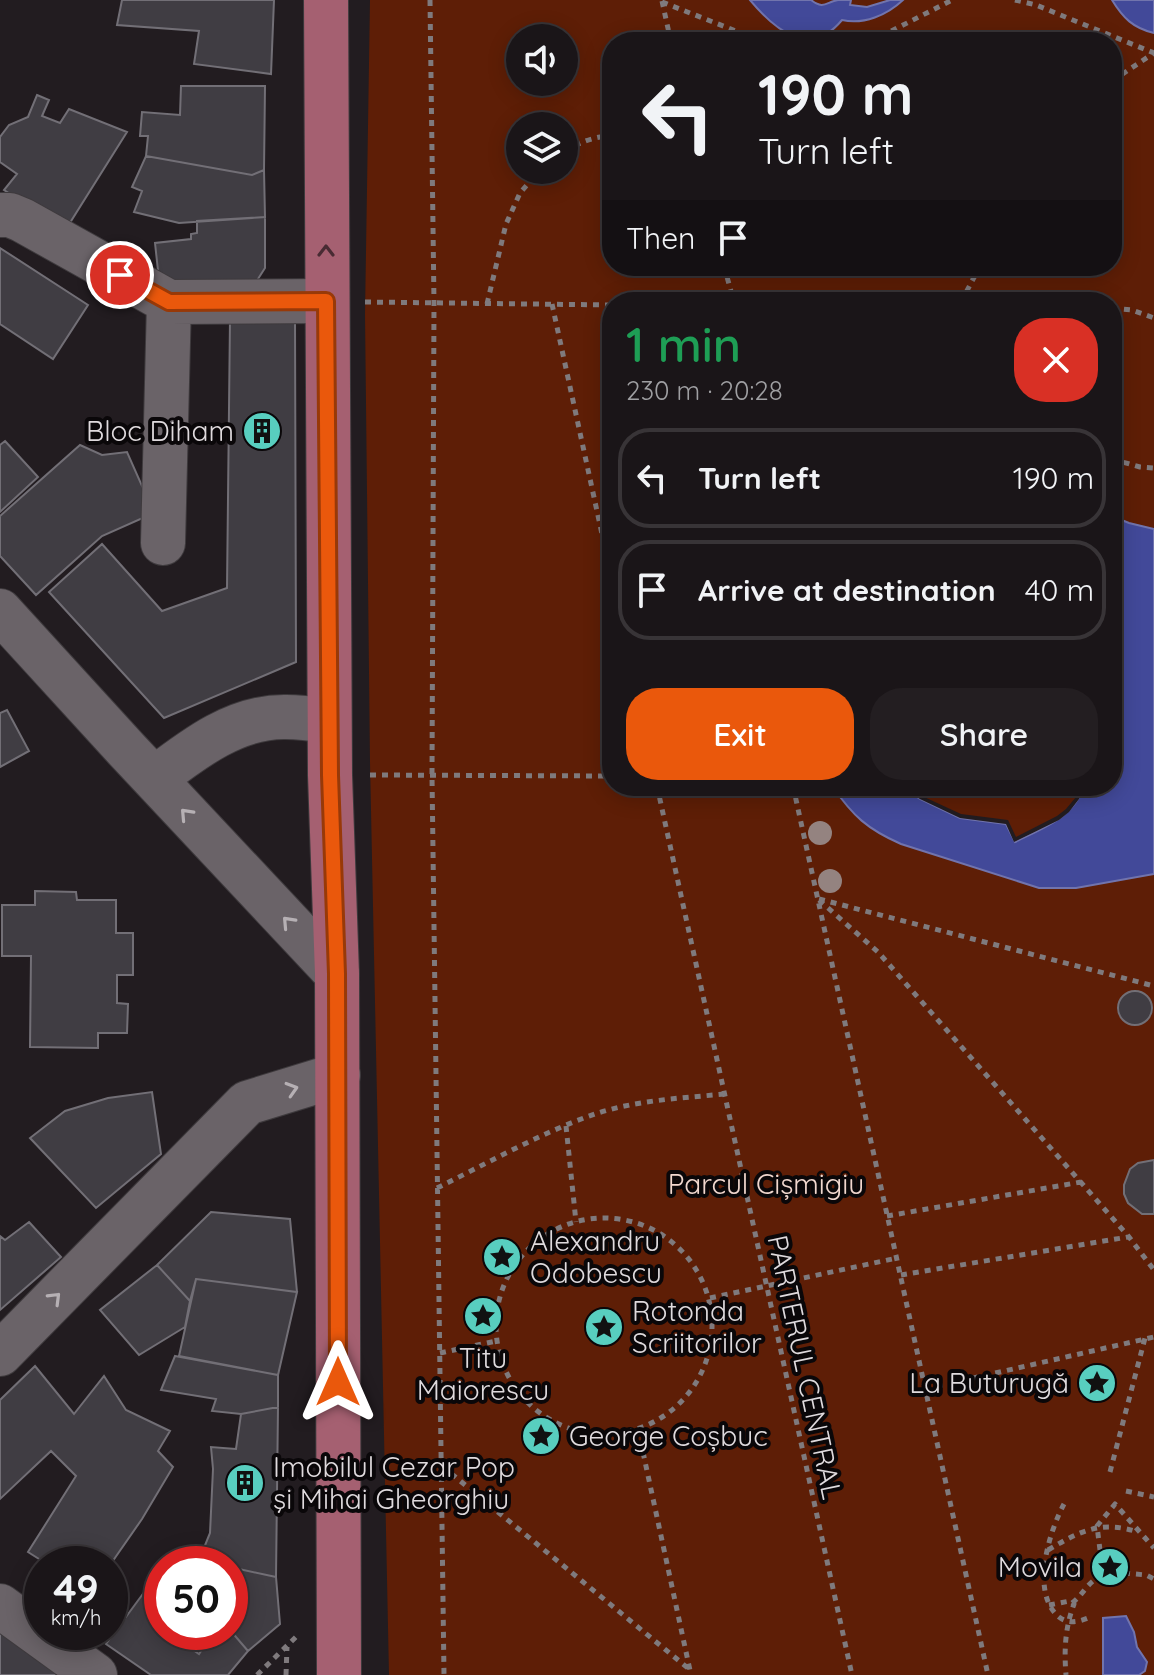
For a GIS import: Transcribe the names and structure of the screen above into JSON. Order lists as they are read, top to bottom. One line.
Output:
{"streets":{"path":["PARTERUL CENTRAL"]},"parks":["Parcul Cișmigiu"],"places":{"building":["Bloc Diham","Imobilul Cezar Pop şi Mihai Gheorghiu"],"place":["Alexandru Odobescu","Titu Maiorescu","Rotonda Scriitorilor","La Buturugă","George Coșbuc","Movila"]},"page":{"turn":["190 m","Turn left"],"then":"Then","heading":["1 min","230 m · 20:28"],"list":[{"name":"Turn left","value":"190 m"},{"name":"Arrive at destination","value":"40 m"}],"buttons":["Exit","Share"],"speed":"49 km/h","limit":"50"}}
